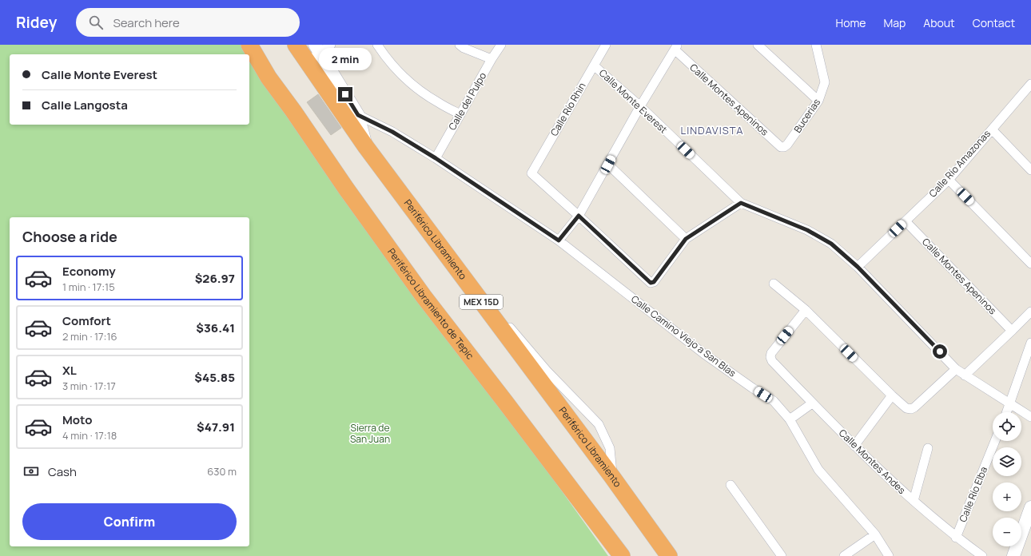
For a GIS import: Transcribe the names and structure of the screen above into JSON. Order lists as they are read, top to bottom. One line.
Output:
{"streets":{"highway":["Periférico Libramiento","MEX 15D","Periférico Libramiento de Tepic"],"street":["Calle Montes Apeninos","Calle del Pulpo","Calle Monte Everest","Calle Río Rhin","Bucerias","Calle Río Amazonas","Calle Camino Viejo a San Blas","Calle Montes Andes","Calle Río Elba"]},"crossings":[["Calle Montes Apeninos","Bucerias"],["Calle Montes Apeninos","Calle Río Amazonas"],["Calle del Pulpo","Calle Camino Viejo a San Blas"],["Calle Monte Everest","Calle Río Rhin"],["Calle Monte Everest","Calle Río Amazonas"],["Calle Montes Andes","Calle Río Elba"]],"districts":["LINDAVISTA"],"parks":["Sierra de San Juan"],"page":{"header":"Ridey","search":"Search here","nav":["Home","Map","About","Contact"],"bubble":"2 min","banner":["Calle Monte Everest","Calle Langosta"],"heading":"Choose a ride","list":[{"name":"Economy","note":"1 min · 17:15","value":"$26.97"},{"name":"Comfort","note":"2 min · 17:16","value":"$36.41"},{"name":"XL","note":"3 min · 17:17","value":"$45.85"},{"name":"Moto","note":"4 min · 17:18","value":"$47.91"}],"map_buttons":["+","−"],"pay":["Cash","630 m"],"buttons":"Confirm"}}
